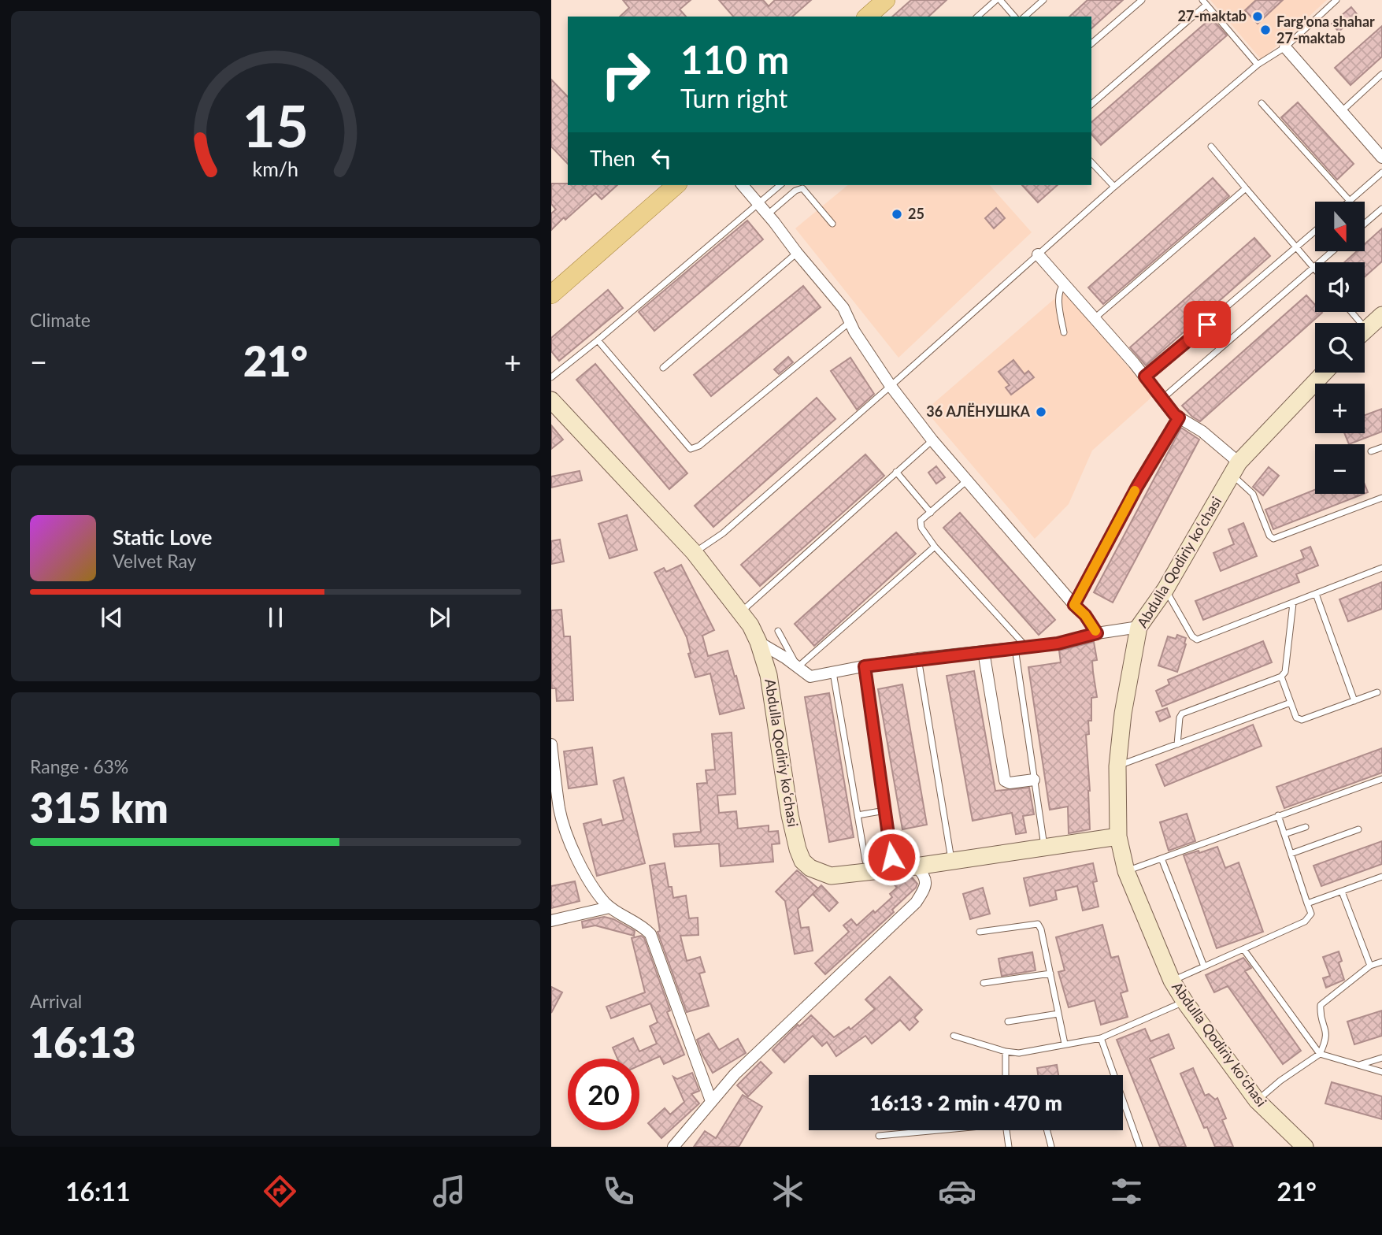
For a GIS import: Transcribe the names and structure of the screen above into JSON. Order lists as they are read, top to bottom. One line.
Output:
{"streets":{"street":["Abdulla Qodiriy koʻchasi"]},"places":["27-maktab","Farg'ona shahar 27-maktab","25","36 АЛЁНУШКА"],"north":"bottom","page":{"turn":["110 m","Turn right"],"then":"Then","map_buttons":["+","−"],"tile":["Climate",["Range · 63%","315 km"],["Arrival","16:13"]],"heat":["−","21°","+"],"song":["Static Love","Velvet Ray"],"limit":"20","trip":"16:13 · 2 min · 470 m","tabs":["16:11","21°"],"gauge":["15","km/h"]}}
